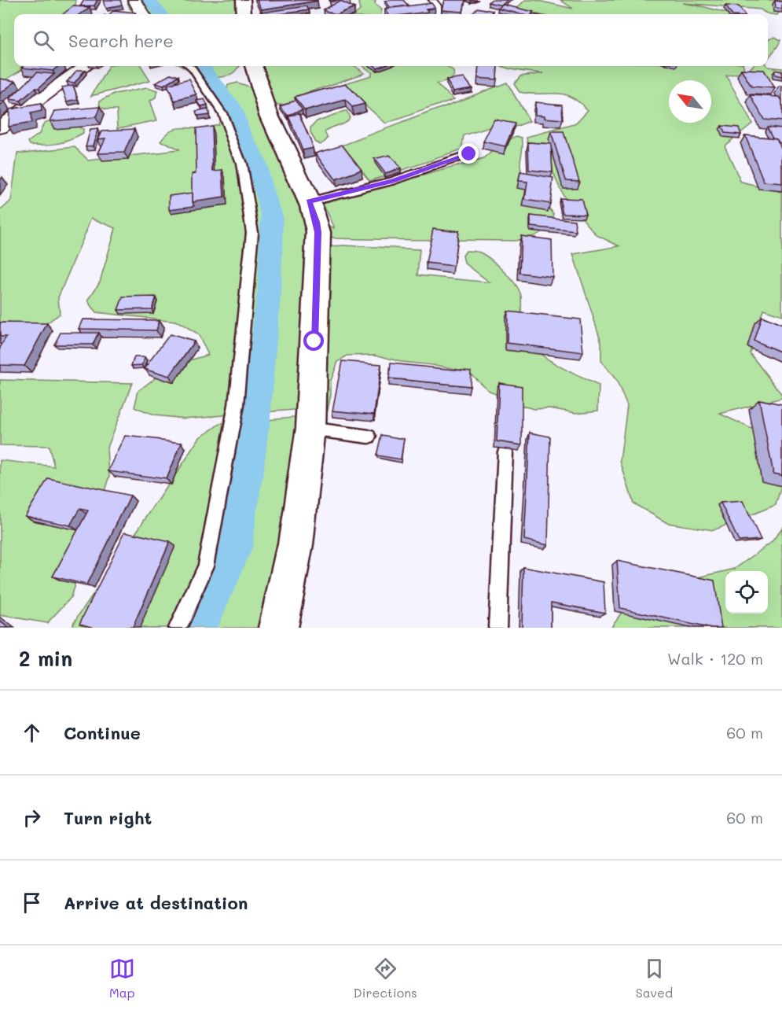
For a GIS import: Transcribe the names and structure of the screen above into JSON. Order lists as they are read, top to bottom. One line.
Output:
{"north":"top left","page":{"search":"Search here","heading":["2 min","Walk · 120 m"],"list":[["Continue","60 m"],["Turn right","60 m"],"Arrive at destination"],"nav":["Map","Directions","Saved"]}}
